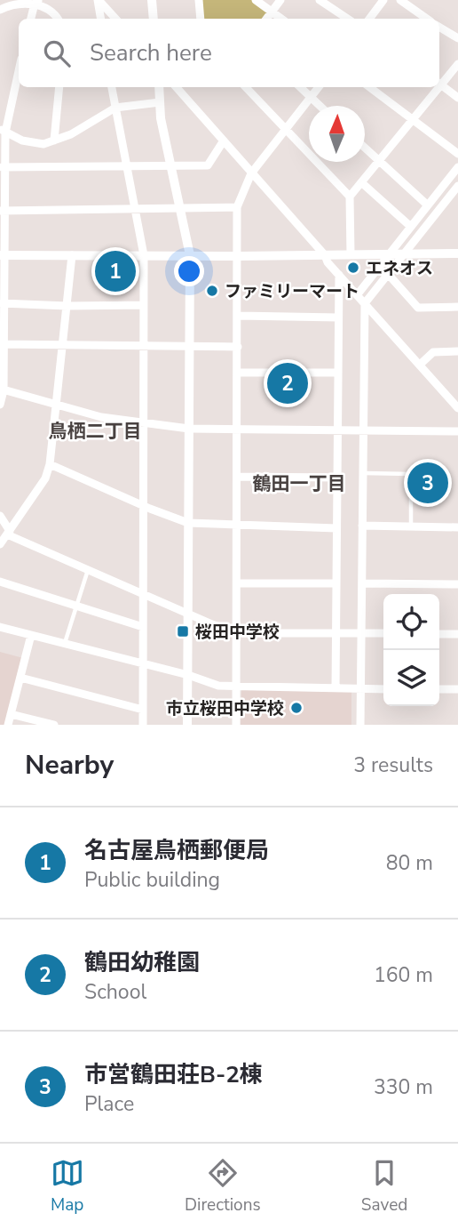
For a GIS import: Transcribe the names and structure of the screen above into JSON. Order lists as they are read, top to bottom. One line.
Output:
{"districts":["鳥栖二丁目","鶴田一丁目"],"places":{"other":["エネオス","ファミリーマート","市立桜田中学校"],"transit":["桜田中学校"]},"north":"top","page":{"search":"Search here","pins":["1","2","3"],"heading":["Nearby","3 results"],"list":[{"mark":"1","name":"名古屋鳥栖郵便局","note":"Public building","value":"80 m"},{"mark":"2","name":"鶴田幼稚園","note":"School","value":"160 m"},{"mark":"3","name":"市営鶴田荘B-2棟","note":"Place","value":"330 m"}],"nav":["Map","Directions","Saved"]}}
